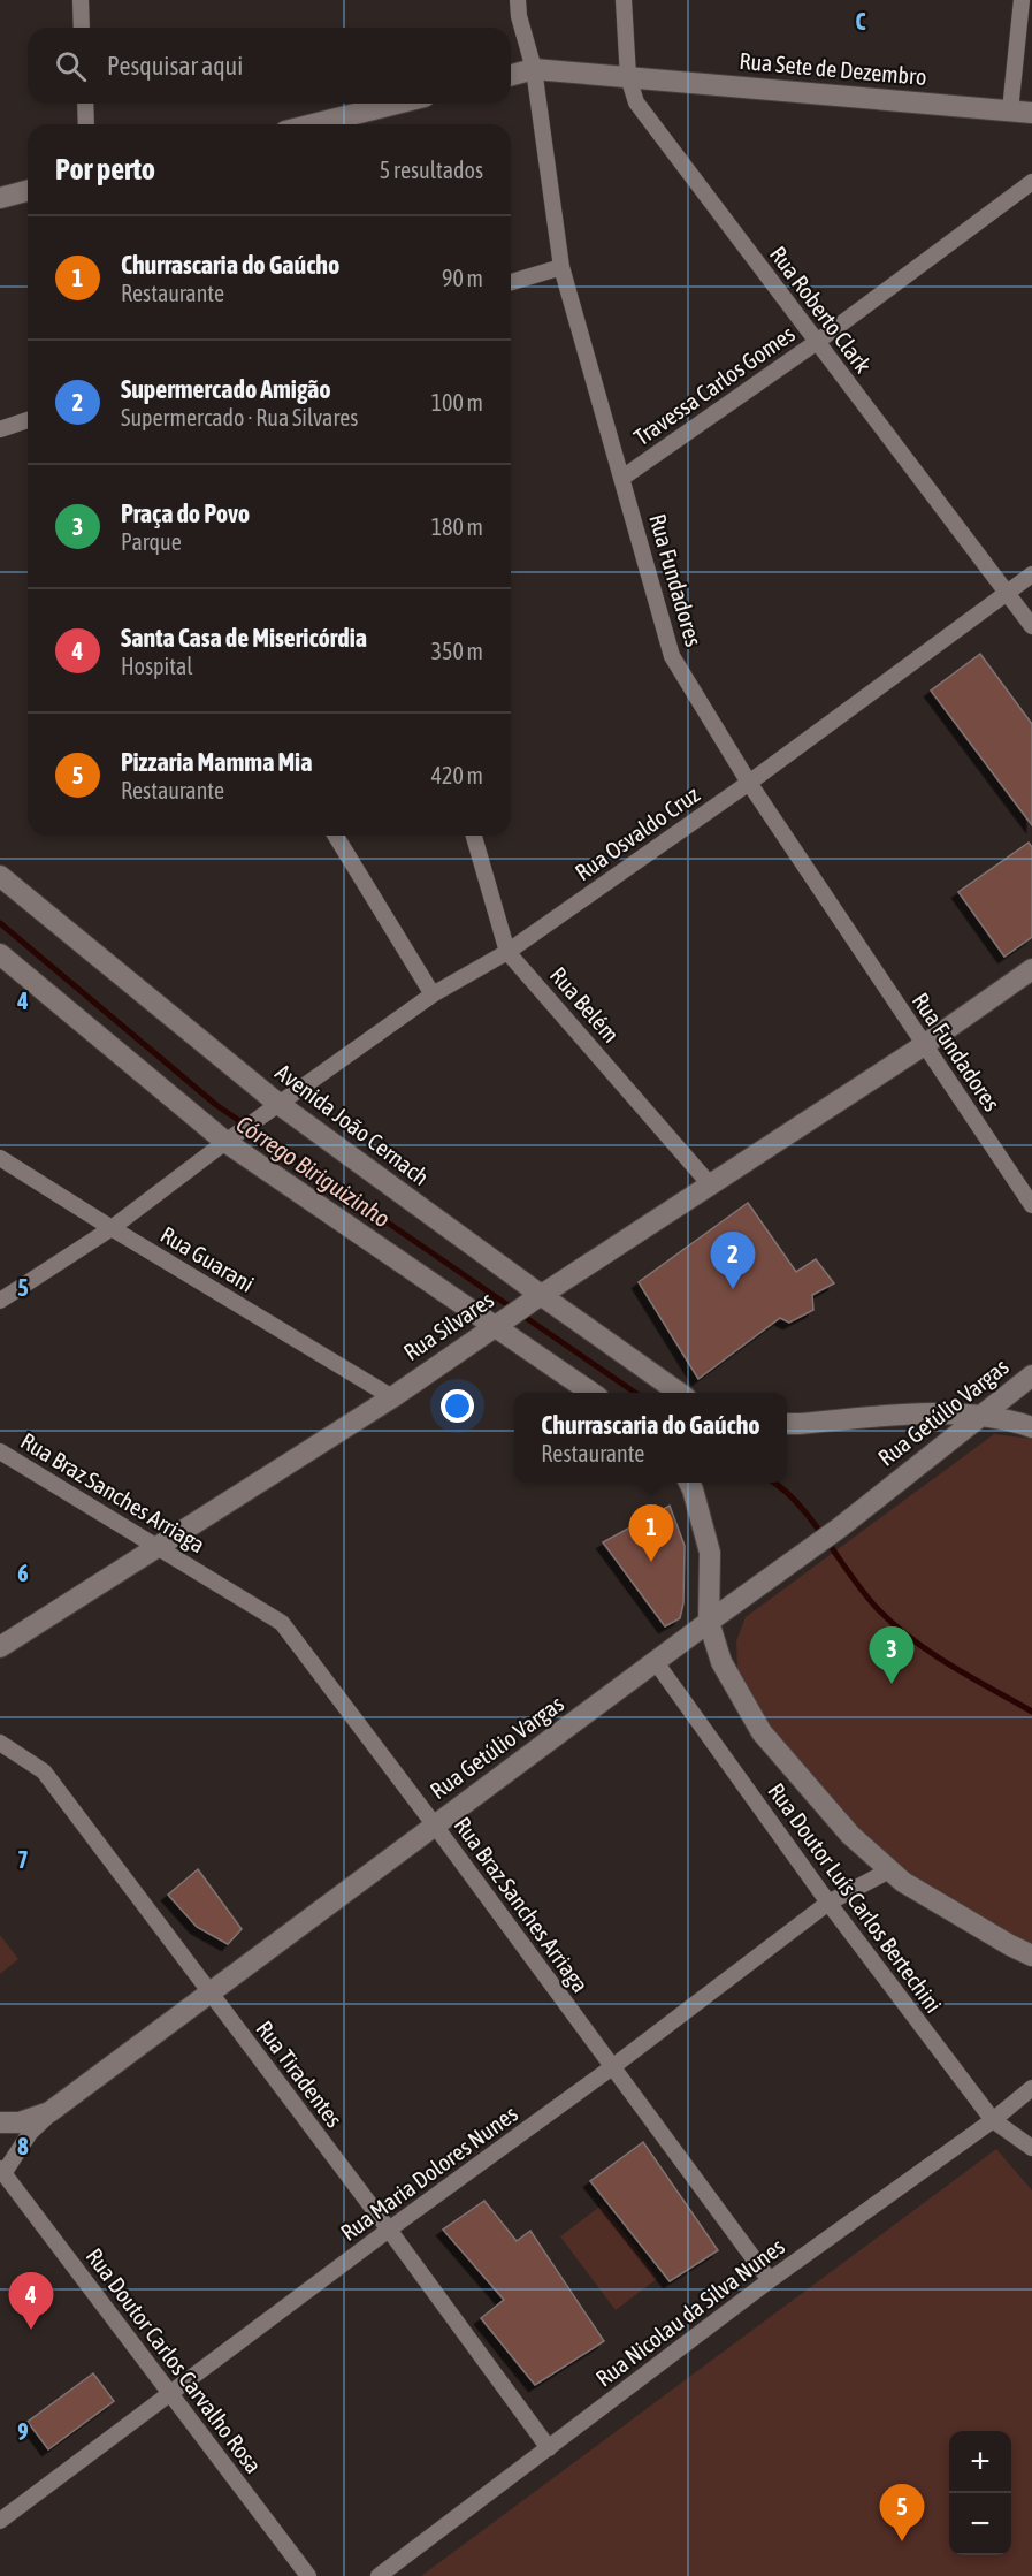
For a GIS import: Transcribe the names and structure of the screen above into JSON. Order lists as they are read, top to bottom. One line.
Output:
{"streets":{"street":["Rua Sete de Dezembro","Rua Roberto Clark","Travessa Carlos Gomes","Rua Fundadores","Rua Osvaldo Cruz","Rua Belém","Avenida João Cernach","Rua Guarani","Rua Silvares","Rua Getúlio Vargas","Rua Braz Sanches Arriaga","Rua Doutor Luís Carlos Bertechini","Rua Tiradentes","Rua Maria Dolores Nunes","Rua Nicolau da Silva Nunes","Rua Doutor Carlos Carvalho Rosa"]},"crossings":[["Rua Sete de Dezembro","Rua Roberto Clark"],["Rua Sete de Dezembro","Rua Fundadores"],["Rua Roberto Clark","Travessa Carlos Gomes"],["Rua Roberto Clark","Rua Osvaldo Cruz"],["Travessa Carlos Gomes","Rua Fundadores"],["Rua Fundadores","Rua Osvaldo Cruz"],["Rua Fundadores","Rua Silvares"],["Rua Osvaldo Cruz","Rua Belém"],["Rua Osvaldo Cruz","Avenida João Cernach"],["Rua Osvaldo Cruz","Rua Guarani"],["Rua Belém","Rua Silvares"],["Avenida João Cernach","Rua Silvares"],["Rua Guarani","Rua Silvares"],["Rua Silvares","Rua Braz Sanches Arriaga"],["Rua Getúlio Vargas","Rua Braz Sanches Arriaga"],["Rua Getúlio Vargas","Rua Doutor Luís Carlos Bertechini"],["Rua Getúlio Vargas","Rua Tiradentes"],["Rua Getúlio Vargas","Rua Doutor Carlos Carvalho Rosa"],["Rua Braz Sanches Arriaga","Rua Maria Dolores Nunes"],["Rua Braz Sanches Arriaga","Rua Nicolau da Silva Nunes"],["Rua Doutor Luís Carlos Bertechini","Rua Maria Dolores Nunes"],["Rua Doutor Luís Carlos Bertechini","Rua Nicolau da Silva Nunes"],["Rua Tiradentes","Rua Maria Dolores Nunes"],["Rua Tiradentes","Rua Nicolau da Silva Nunes"],["Rua Maria Dolores Nunes","Rua Doutor Carlos Carvalho Rosa"]],"water":["Córrego Biriguizinho"],"page":{"search":"Pesquisar aqui","heading":["Por perto","5 resultados"],"list":[{"mark":"1","name":"Churrascaria do Gaúcho","note":"Restaurante","value":"90 m"},{"mark":"2","name":"Supermercado Amigão","note":"Supermercado · Rua Silvares","value":"100 m"},{"mark":"3","name":"Praça do Povo","note":"Parque","value":"180 m"},{"mark":"4","name":"Santa Casa de Misericórdia","note":"Hospital","value":"350 m"},{"mark":"5","name":"Pizzaria Mamma Mia","note":"Restaurante","value":"420 m"}],"pins":["2","1","3","4","5"],"popup":["Churrascaria do Gaúcho","Restaurante"],"map_buttons":["+","−"]},"grid":{"columns":["C"],"rows":["4","5","6","7","8","9"]}}
